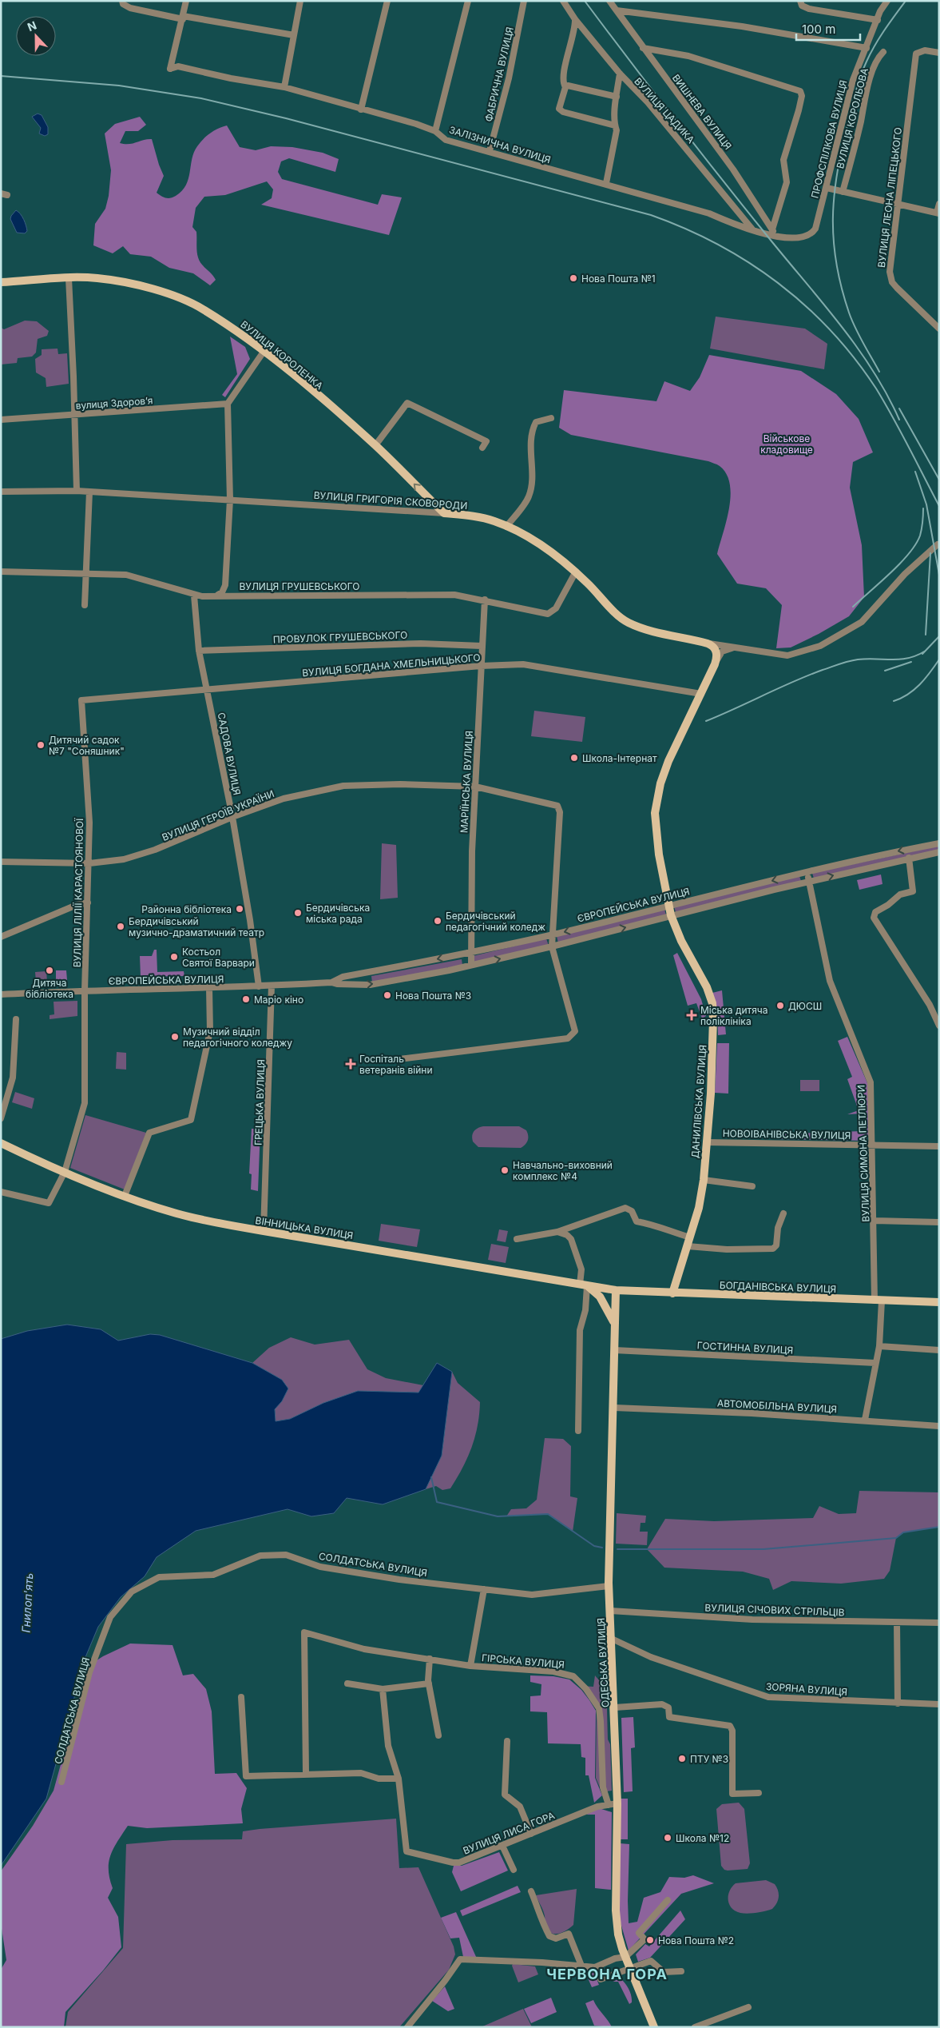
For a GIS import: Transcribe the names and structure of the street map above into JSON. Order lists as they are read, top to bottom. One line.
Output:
{"streets":{"main road":["ВУЛИЦЯ КОРОЛЕНКА","ВУЛИЦЯ ГРИГОРІЯ СКОВОРОДИ","ДАНИЛІВСЬКА ВУЛИЦЯ","ВІННИЦЬКА ВУЛИЦЯ","БОГДАНІВСЬКА ВУЛИЦЯ","ОДЕСЬКА ВУЛИЦЯ"],"street":["ФАБРИЧНА ВУЛИЦЯ","ВУЛИЦЯ ЦАДИКА","ВИШНЕВА ВУЛИЦЯ","ВУЛИЦЯ КОРОЛЬОВА","ПРОФСПІЛКОВА ВУЛИЦЯ","ЗАЛІЗНИЧНА ВУЛИЦЯ","ВУЛИЦЯ ЛЕОНА ЛІПЕЦЬКОГО","вулиця Здоровʼя","ВУЛИЦЯ ГРУШЕВСЬКОГО","ПРОВУЛОК ГРУШЕВСЬКОГО","ВУЛИЦЯ БОГДАНА ХМЕЛЬНИЦЬКОГО","САДОВА ВУЛИЦЯ","МАРІЇНСЬКА ВУЛИЦЯ","ВУЛИЦЯ ГЕРОЇВ УКРАЇНИ","ВУЛИЦЯ ЛІЛІЇ КАРАСТОЯНОВОЇ","ЄВРОПЕЙСЬКА ВУЛИЦЯ","ГРЕЦЬКА ВУЛИЦЯ","НОВОІВАНІВСЬКА ВУЛИЦЯ","ВУЛИЦЯ СИМОНА ПЕТЛЮРИ","ГОСТИННА ВУЛИЦЯ","АВТОМОБІЛЬНА ВУЛИЦЯ","СОЛДАТСЬКА ВУЛИЦЯ","ВУЛИЦЯ СІЧОВИХ СТРІЛЬЦІВ","ГІРСЬКА ВУЛИЦЯ","ЗОРЯНА ВУЛИЦЯ","ВУЛИЦЯ ЛИСА ГОРА"]},"crossings":[["ФАБРИЧНА ВУЛИЦЯ","ЗАЛІЗНИЧНА ВУЛИЦЯ"],["ВУЛИЦЯ ЦАДИКА","ЗАЛІЗНИЧНА ВУЛИЦЯ"],["ВИШНЕВА ВУЛИЦЯ","ЗАЛІЗНИЧНА ВУЛИЦЯ"],["ПРОФСПІЛКОВА ВУЛИЦЯ","ЗАЛІЗНИЧНА ВУЛИЦЯ"],["ВУЛИЦЯ КОРОЛЕНКА","ВУЛИЦЯ ГРИГОРІЯ СКОВОРОДИ"],["ВУЛИЦЯ ГРИГОРІЯ СКОВОРОДИ","ВУЛИЦЯ ГРУШЕВСЬКОГО"],["ВУЛИЦЯ ГРУШЕВСЬКОГО","САДОВА ВУЛИЦЯ"],["ВУЛИЦЯ ГРУШЕВСЬКОГО","МАРІЇНСЬКА ВУЛИЦЯ"],["ПРОВУЛОК ГРУШЕВСЬКОГО","САДОВА ВУЛИЦЯ"],["ПРОВУЛОК ГРУШЕВСЬКОГО","МАРІЇНСЬКА ВУЛИЦЯ"],["ВУЛИЦЯ БОГДАНА ХМЕЛЬНИЦЬКОГО","САДОВА ВУЛИЦЯ"],["ВУЛИЦЯ БОГДАНА ХМЕЛЬНИЦЬКОГО","МАРІЇНСЬКА ВУЛИЦЯ"],["ВУЛИЦЯ БОГДАНА ХМЕЛЬНИЦЬКОГО","ВУЛИЦЯ ЛІЛІЇ КАРАСТОЯНОВОЇ"],["ВУЛИЦЯ БОГДАНА ХМЕЛЬНИЦЬКОГО","ДАНИЛІВСЬКА ВУЛИЦЯ"],["САДОВА ВУЛИЦЯ","ВУЛИЦЯ ГЕРОЇВ УКРАЇНИ"],["САДОВА ВУЛИЦЯ","ЄВРОПЕЙСЬКА ВУЛИЦЯ"],["МАРІЇНСЬКА ВУЛИЦЯ","ВУЛИЦЯ ГЕРОЇВ УКРАЇНИ"],["МАРІЇНСЬКА ВУЛИЦЯ","ЄВРОПЕЙСЬКА ВУЛИЦЯ"],["ВУЛИЦЯ ГЕРОЇВ УКРАЇНИ","ВУЛИЦЯ ЛІЛІЇ КАРАСТОЯНОВОЇ"],["ВУЛИЦЯ ГЕРОЇВ УКРАЇНИ","ЄВРОПЕЙСЬКА ВУЛИЦЯ"],["ВУЛИЦЯ ЛІЛІЇ КАРАСТОЯНОВОЇ","ЄВРОПЕЙСЬКА ВУЛИЦЯ"],["ВУЛИЦЯ ЛІЛІЇ КАРАСТОЯНОВОЇ","ВІННИЦЬКА ВУЛИЦЯ"],["ЄВРОПЕЙСЬКА ВУЛИЦЯ","ДАНИЛІВСЬКА ВУЛИЦЯ"],["ЄВРОПЕЙСЬКА ВУЛИЦЯ","ГРЕЦЬКА ВУЛИЦЯ"],["ЄВРОПЕЙСЬКА ВУЛИЦЯ","ВУЛИЦЯ СИМОНА ПЕТЛЮРИ"],["ДАНИЛІВСЬКА ВУЛИЦЯ","НОВОІВАНІВСЬКА ВУЛИЦЯ"],["ДАНИЛІВСЬКА ВУЛИЦЯ","БОГДАНІВСЬКА ВУЛИЦЯ"],["ГРЕЦЬКА ВУЛИЦЯ","ВІННИЦЬКА ВУЛИЦЯ"],["НОВОІВАНІВСЬКА ВУЛИЦЯ","ВУЛИЦЯ СИМОНА ПЕТЛЮРИ"],["ВУЛИЦЯ СИМОНА ПЕТЛЮРИ","БОГДАНІВСЬКА ВУЛИЦЯ"],["ВУЛИЦЯ СИМОНА ПЕТЛЮРИ","ГОСТИННА ВУЛИЦЯ"],["ВУЛИЦЯ СИМОНА ПЕТЛЮРИ","АВТОМОБІЛЬНА ВУЛИЦЯ"],["ВІННИЦЬКА ВУЛИЦЯ","БОГДАНІВСЬКА ВУЛИЦЯ"],["ВІННИЦЬКА ВУЛИЦЯ","ОДЕСЬКА ВУЛИЦЯ"],["БОГДАНІВСЬКА ВУЛИЦЯ","ОДЕСЬКА ВУЛИЦЯ"],["ГОСТИННА ВУЛИЦЯ","ОДЕСЬКА ВУЛИЦЯ"],["АВТОМОБІЛЬНА ВУЛИЦЯ","ОДЕСЬКА ВУЛИЦЯ"],["СОЛДАТСЬКА ВУЛИЦЯ","ОДЕСЬКА ВУЛИЦЯ"],["ВУЛИЦЯ СІЧОВИХ СТРІЛЬЦІВ","ОДЕСЬКА ВУЛИЦЯ"],["ГІРСЬКА ВУЛИЦЯ","ОДЕСЬКА ВУЛИЦЯ"],["ГІРСЬКА ВУЛИЦЯ","ВУЛИЦЯ ЛИСА ГОРА"],["ОДЕСЬКА ВУЛИЦЯ","ЗОРЯНА ВУЛИЦЯ"],["ОДЕСЬКА ВУЛИЦЯ","ВУЛИЦЯ ЛИСА ГОРА"]],"districts":["ЧЕРВОНА ГОРА"],"water":["Гнилоп'ять"],"parks":["Військове кладовище"],"places":{"other":["Нова Пошта №1","Дитячий садок №7 \"Соняшник\"","Школа-Інтернат","Районна бібліотека","Бердичівська міська рада","Бердичівський педагогічний коледж","Бердичівський музично-драматичний театр","Костьол Святої Варвари","Дитяча бібліотека","Нова Пошта №3","Маріо кіно","ДЮСШ","Музичний відділ педагогічного коледжу","Навчально-виховний комплекс №4","ПТУ №3","Школа №12","Нова Пошта №2"],"health":["Міська дитяча поліклініка","Госпіталь ветеранів війни"]},"scale_bar":"100 m","north":"top"}
